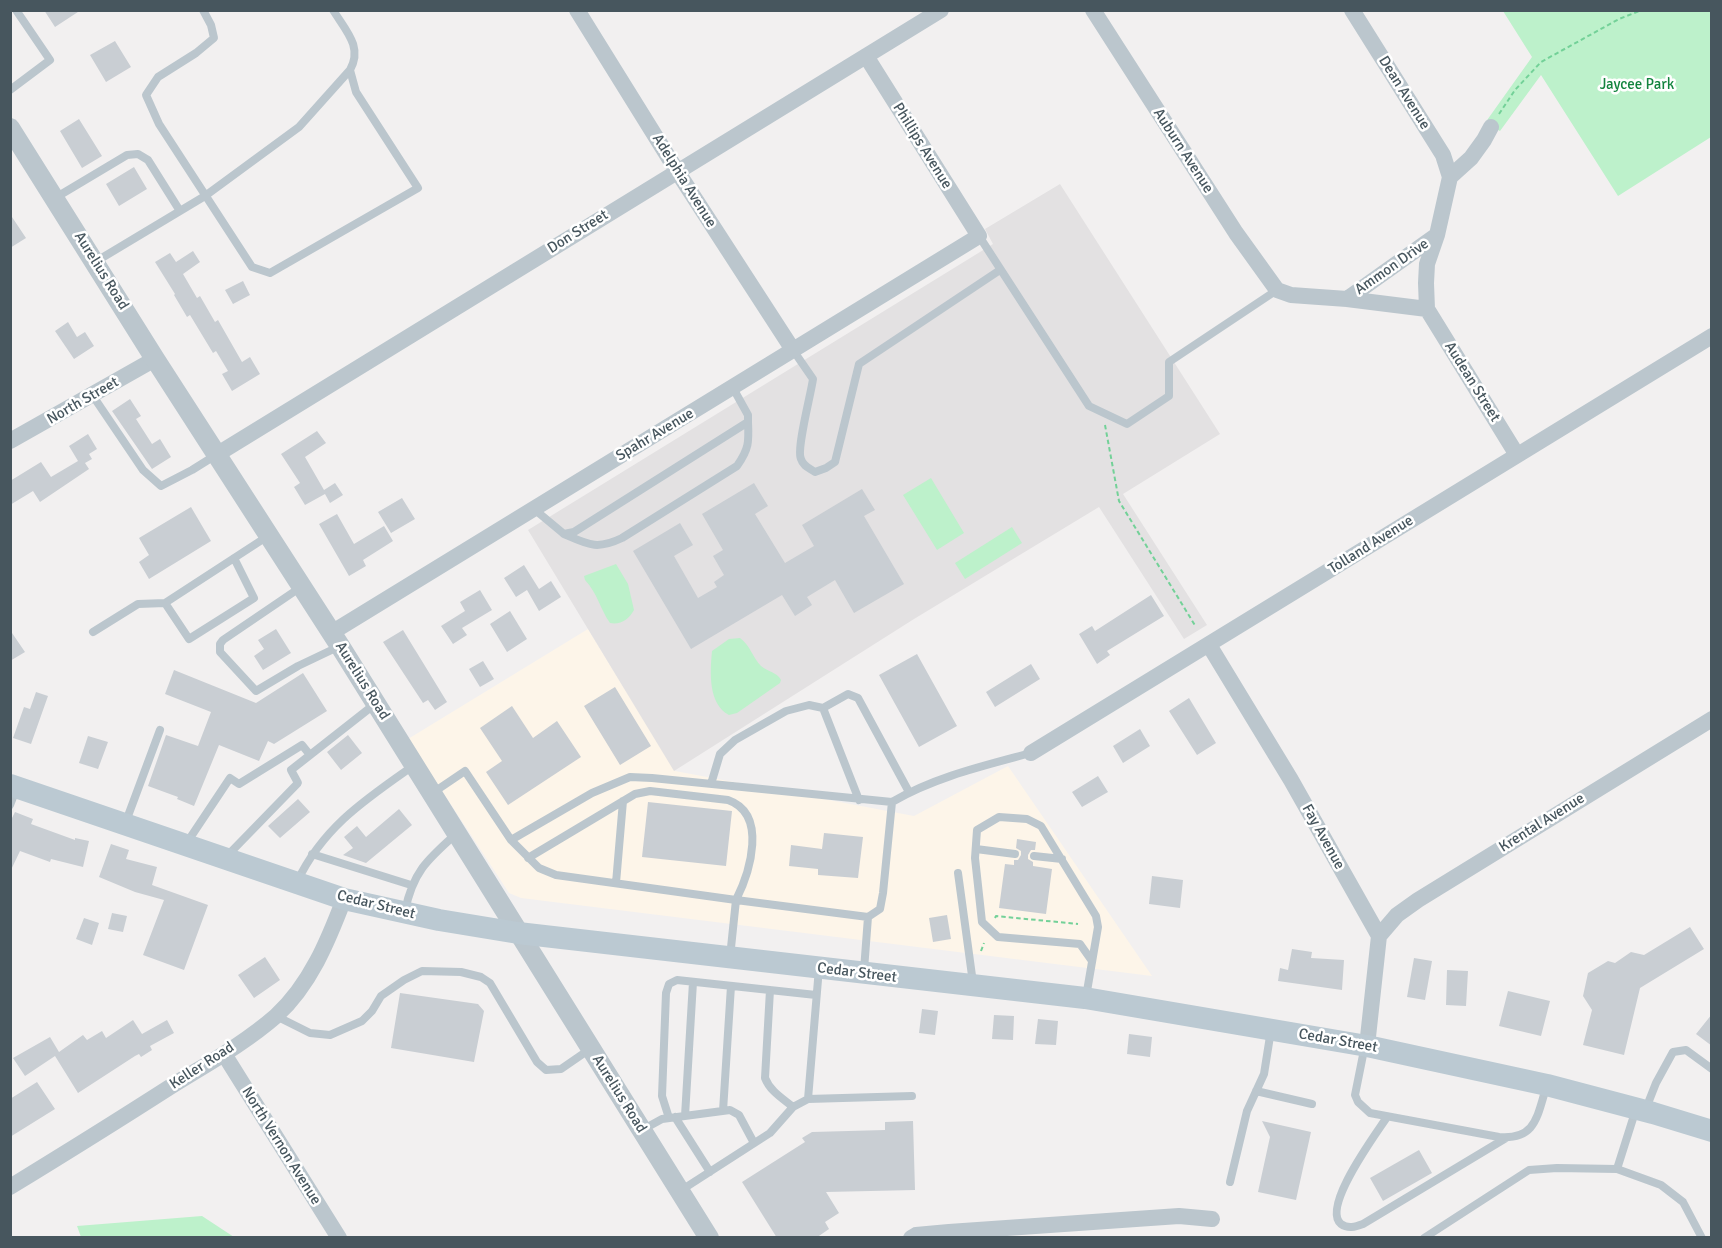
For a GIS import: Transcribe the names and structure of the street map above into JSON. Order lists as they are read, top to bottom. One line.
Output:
{"streets":{"main road":["Cedar Street"],"street":["Dean Avenue","Phillips Avenue","Auburn Avenue","Adelphia Avenue","Don Street","Ammon Drive","Aurelius Road","Audean Street","North Street","Spahr Avenue","Tolland Avenue","Krental Avenue","Fay Avenue","Keller Road","North Vernon Avenue"]},"crossings":[["Dean Avenue","Ammon Drive"],["Phillips Avenue","Don Street"],["Phillips Avenue","Spahr Avenue"],["Auburn Avenue","Ammon Drive"],["Adelphia Avenue","Don Street"],["Adelphia Avenue","Spahr Avenue"],["Don Street","Aurelius Road"],["Ammon Drive","Audean Street"],["Aurelius Road","North Street"],["Aurelius Road","Spahr Avenue"],["Aurelius Road","Cedar Street"],["Audean Street","Tolland Avenue"],["Tolland Avenue","Fay Avenue"],["Krental Avenue","Fay Avenue"],["Cedar Street","Keller Road"],["Keller Road","North Vernon Avenue"]],"parks":["Jaycee Park"]}
